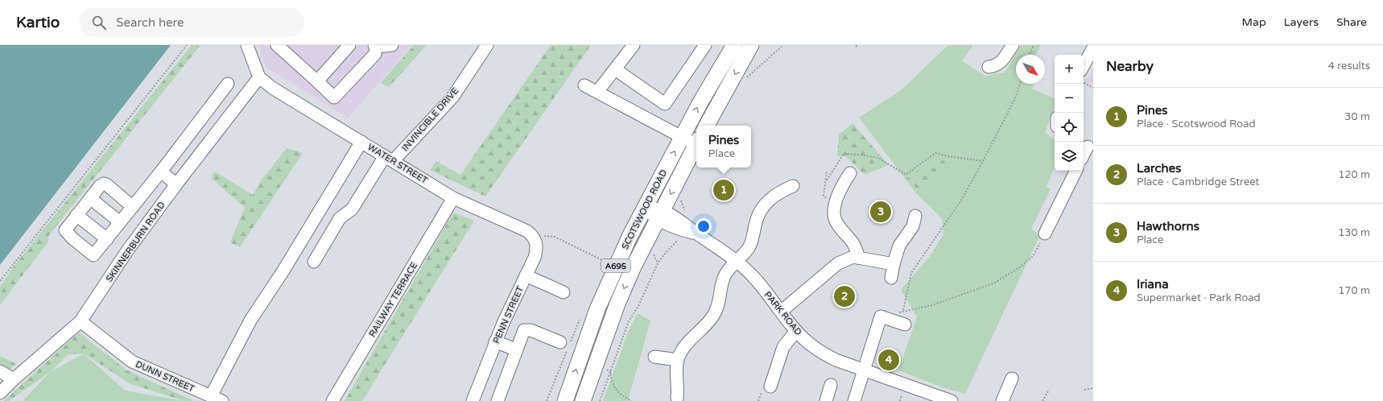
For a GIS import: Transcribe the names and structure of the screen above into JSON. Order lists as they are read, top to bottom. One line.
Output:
{"streets":{"main road":["SCOTSWOOD ROAD","A695"],"street":["INVINCIBLE DRIVE","WATER STREET","SKINNERBURN ROAD","RAILWAY TERRACE","PARK ROAD","PENN STREET","DUNN STREET"]},"crossings":[["INVINCIBLE DRIVE","WATER STREET"],["WATER STREET","SKINNERBURN ROAD"],["WATER STREET","RAILWAY TERRACE"],["WATER STREET","PENN STREET"],["SCOTSWOOD ROAD","PARK ROAD"],["SKINNERBURN ROAD","DUNN STREET"]],"north":"bottom right","page":{"header":"Kartio","search":"Search here","nav":["Map","Layers","Share"],"heading":["Nearby","4 results"],"map_buttons":["+","−"],"list":[{"mark":"1","name":"Pines","note":"Place · Scotswood Road","value":"30 m"},{"mark":"2","name":"Larches","note":"Place · Cambridge Street","value":"120 m"},{"mark":"3","name":"Hawthorns","note":"Place","value":"130 m"},{"mark":"4","name":"Iriana","note":"Supermarket · Park Road","value":"170 m"}],"popup":["Pines","Place"],"pins":["1","3","2","4"]}}
